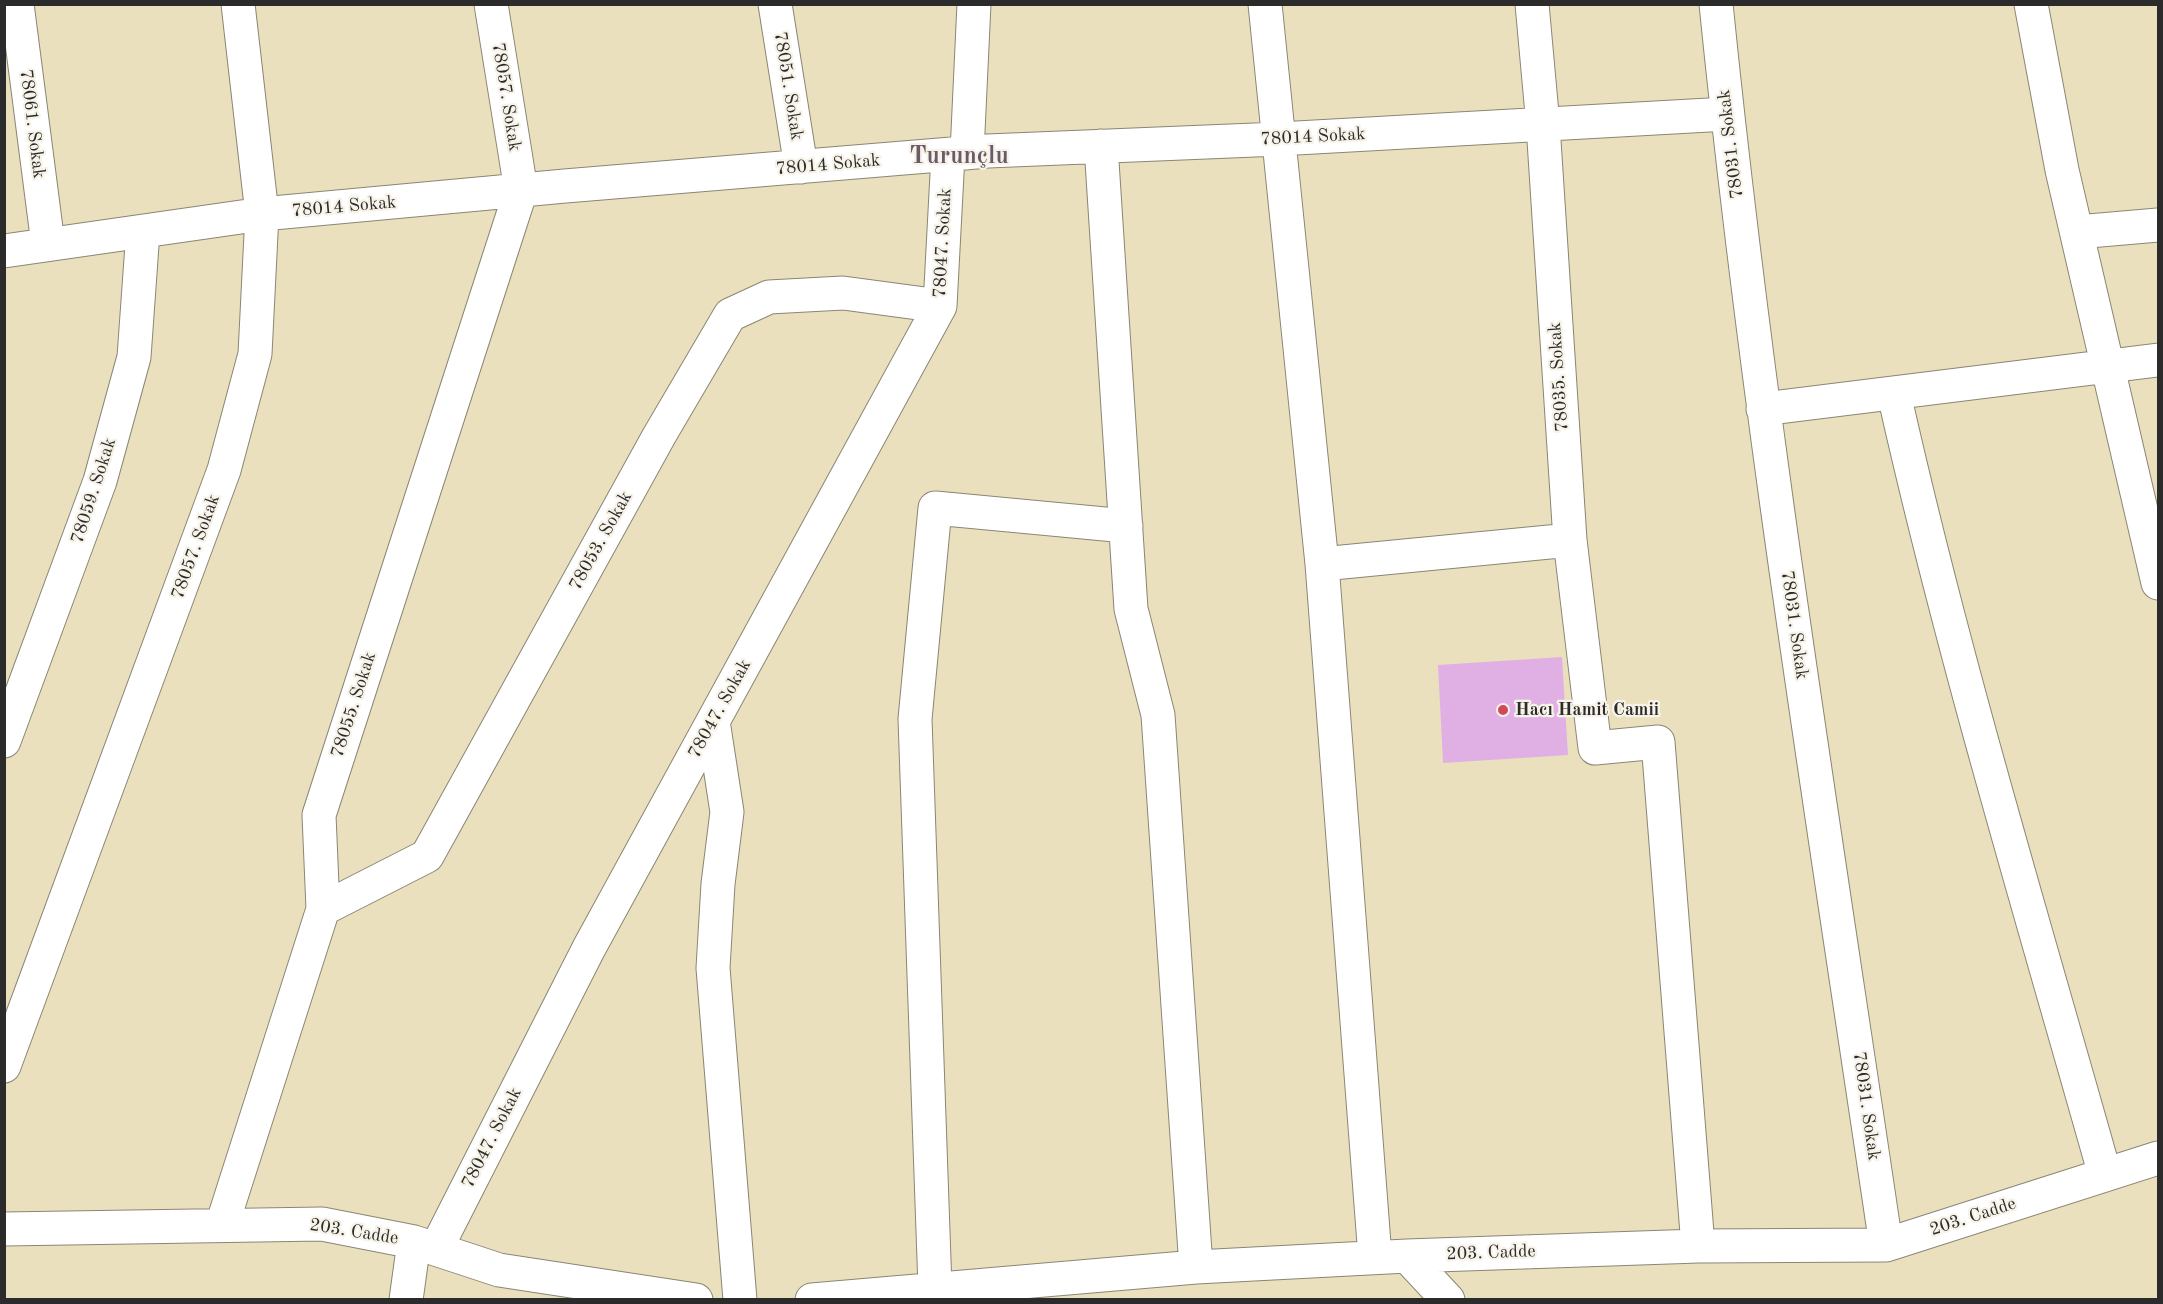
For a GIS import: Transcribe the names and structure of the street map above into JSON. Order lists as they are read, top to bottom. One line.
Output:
{"streets":{"street":["78051. Sokak","78057. Sokak","78061. Sokak","78014 Sokak","78031. Sokak","78047. Sokak","78035. Sokak","78059. Sokak","78053. Sokak","78055. Sokak","203. Cadde"]},"crossings":[["78051. Sokak","78014 Sokak"],["78057. Sokak","78014 Sokak"],["78057. Sokak","78055. Sokak"],["78061. Sokak","78014 Sokak"],["78014 Sokak","78031. Sokak"],["78014 Sokak","78047. Sokak"],["78014 Sokak","78035. Sokak"],["78014 Sokak","78059. Sokak"],["78014 Sokak","78055. Sokak"],["78031. Sokak","203. Cadde"],["78047. Sokak","78053. Sokak"],["78047. Sokak","203. Cadde"],["78035. Sokak","203. Cadde"],["78053. Sokak","78055. Sokak"],["78055. Sokak","203. Cadde"]],"districts":["Turunçlu"],"places":["Hacı Hamit Camii"]}
